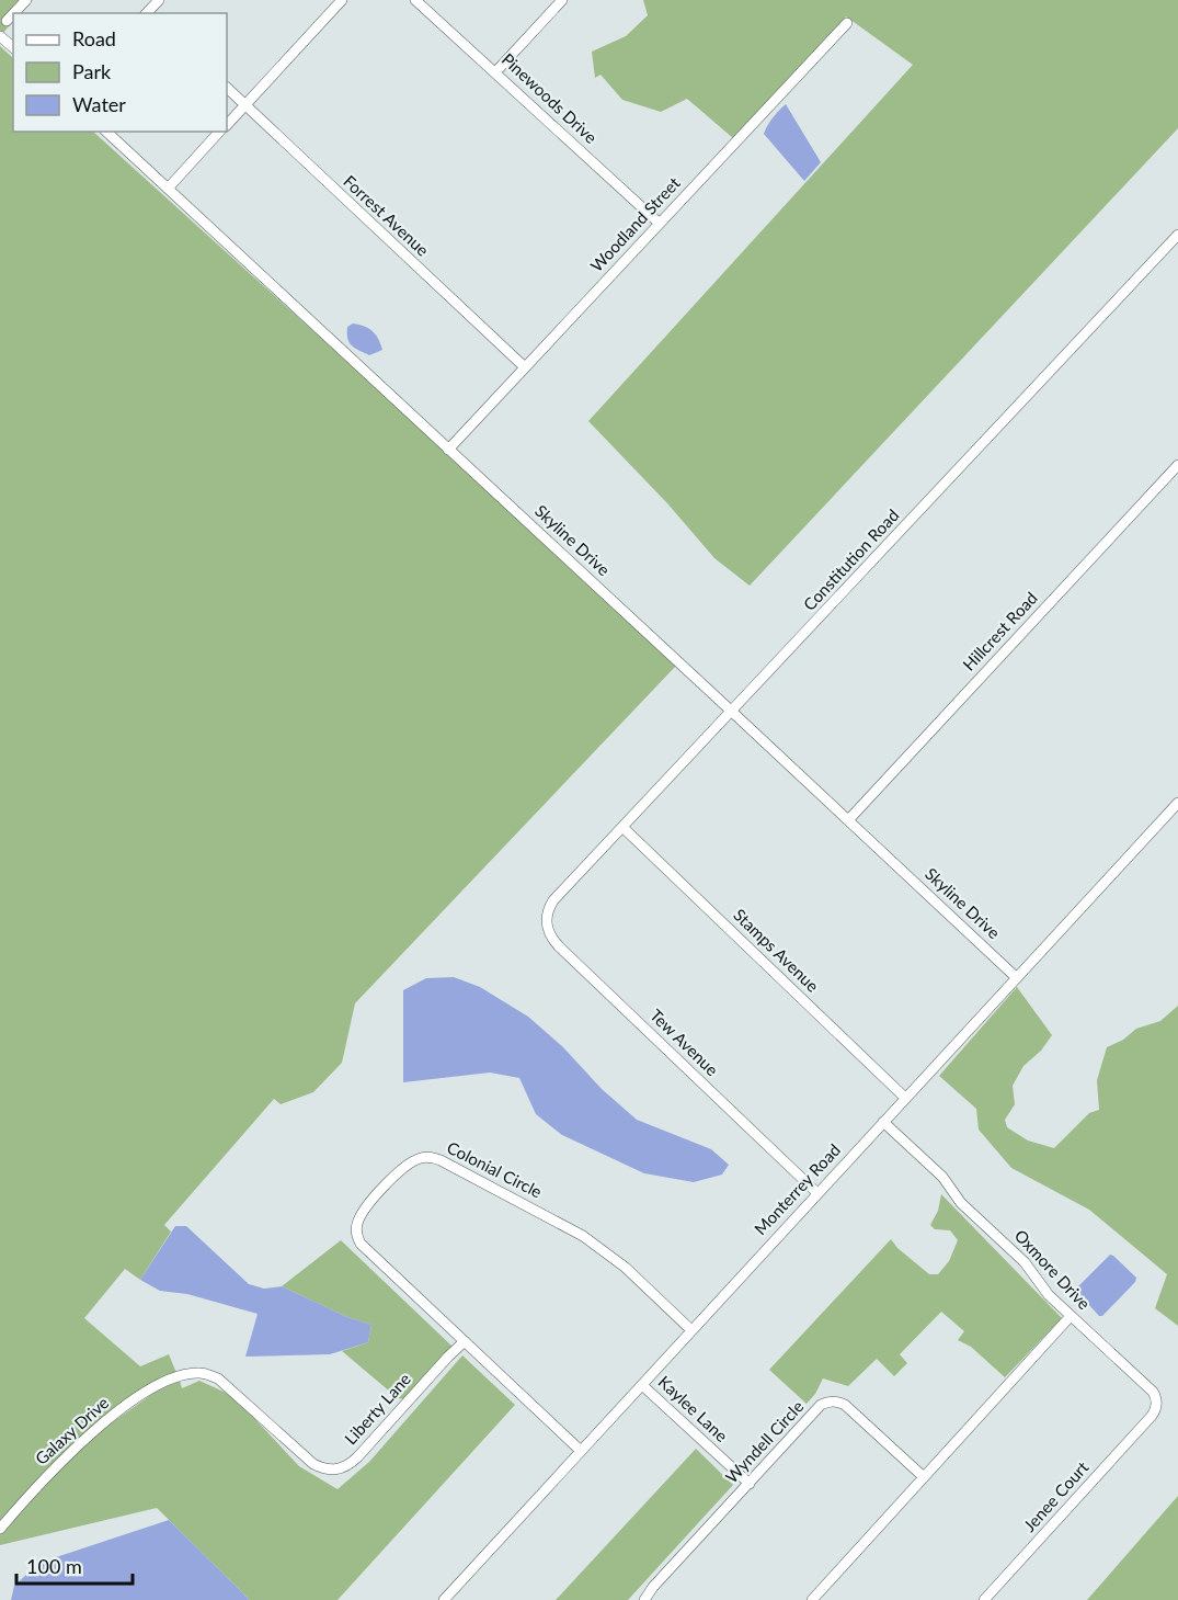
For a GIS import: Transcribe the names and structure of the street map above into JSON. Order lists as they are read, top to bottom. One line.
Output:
{"streets":{"street":["Pinewoods Drive","Forrest Avenue","Woodland Street","Skyline Drive","Constitution Road","Hillcrest Road","Stamps Avenue","Tew Avenue","Colonial Circle","Monterrey Road","Oxmore Drive","Liberty Lane","Kaylee Lane","Galaxy Drive","Wyndell Circle","Jenee Court"]},"crossings":[["Pinewoods Drive","Woodland Street"],["Forrest Avenue","Woodland Street"],["Woodland Street","Skyline Drive"],["Skyline Drive","Constitution Road"],["Skyline Drive","Hillcrest Road"],["Skyline Drive","Monterrey Road"],["Constitution Road","Stamps Avenue"],["Constitution Road","Tew Avenue"],["Stamps Avenue","Monterrey Road"],["Tew Avenue","Monterrey Road"],["Colonial Circle","Monterrey Road"],["Colonial Circle","Liberty Lane"],["Monterrey Road","Oxmore Drive"],["Monterrey Road","Kaylee Lane"],["Oxmore Drive","Jenee Court"],["Liberty Lane","Galaxy Drive"],["Kaylee Lane","Wyndell Circle"]],"legend":["Road","Park","Water"],"scale_bar":"100 m"}
